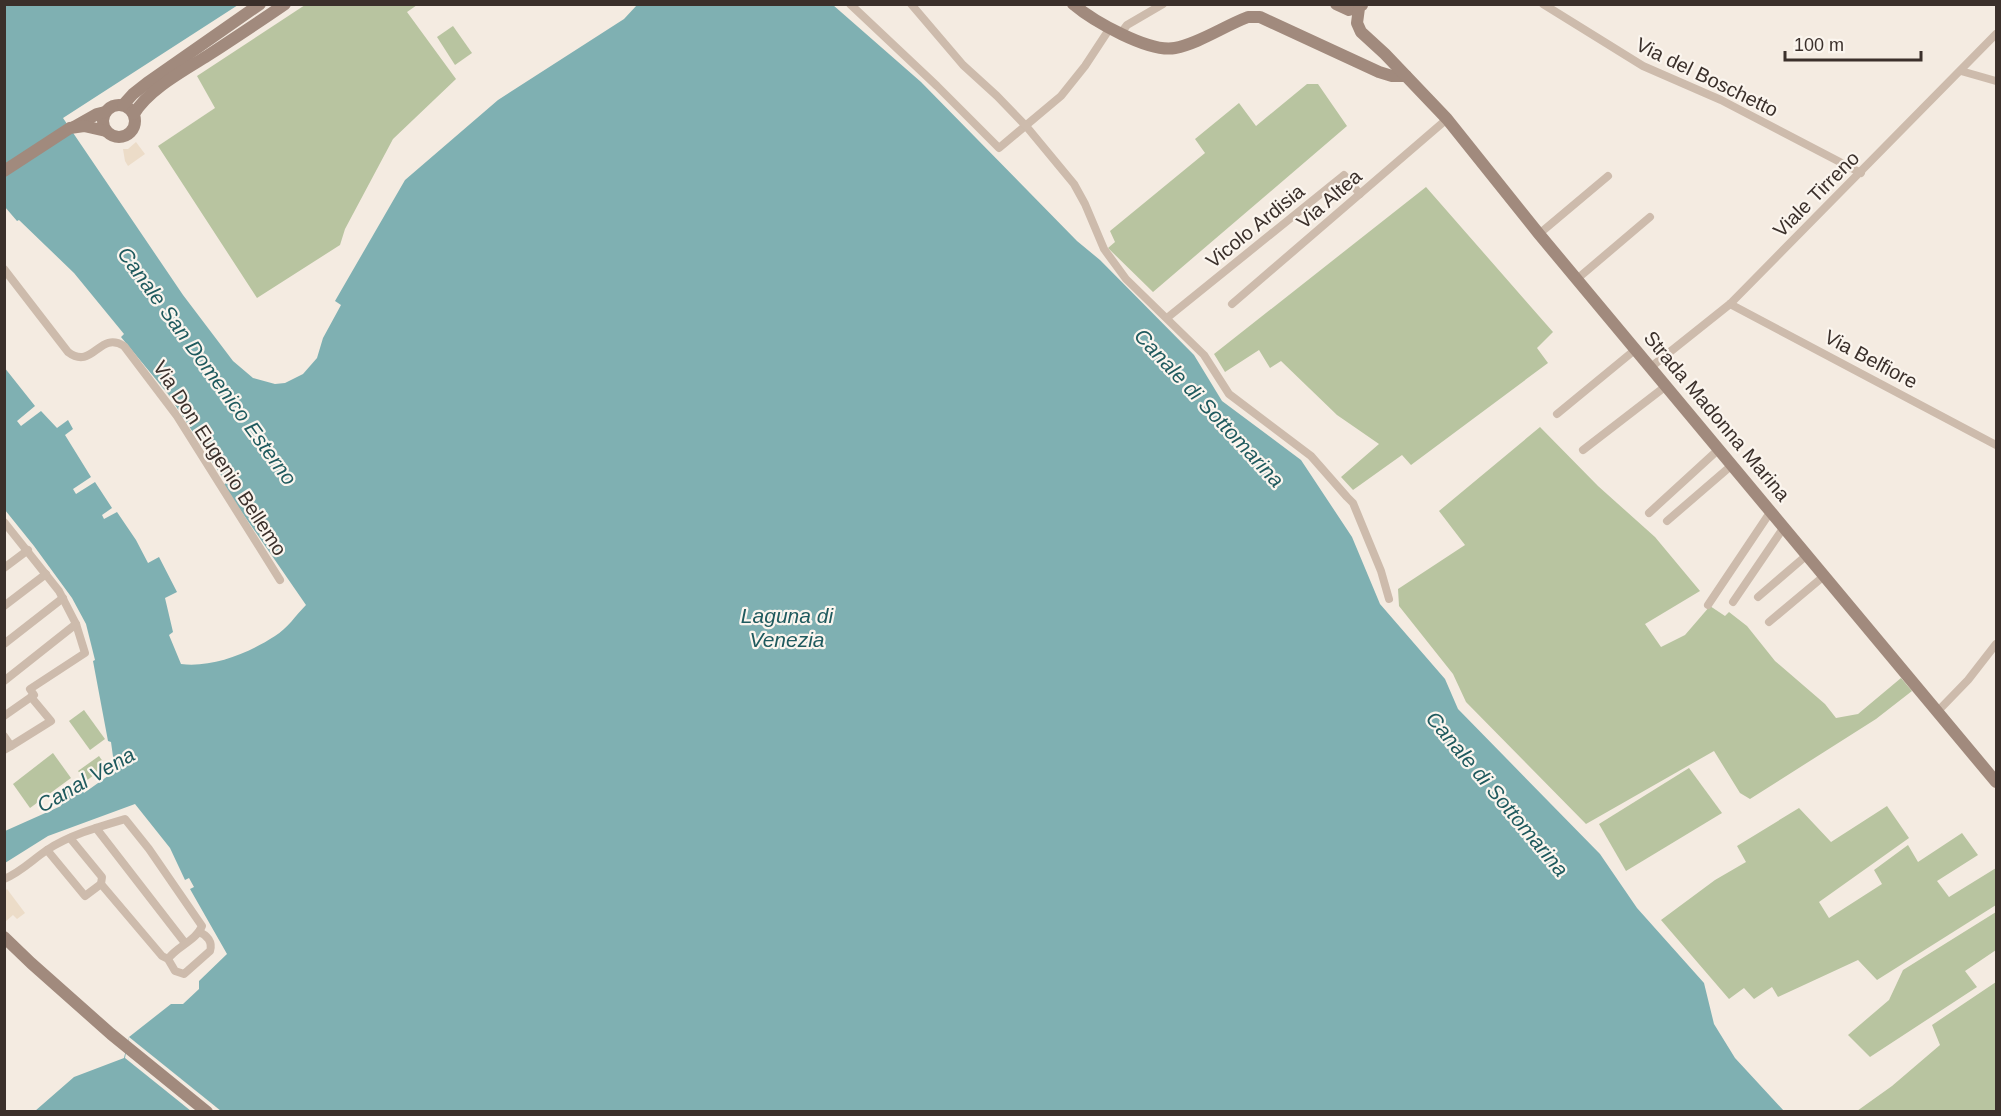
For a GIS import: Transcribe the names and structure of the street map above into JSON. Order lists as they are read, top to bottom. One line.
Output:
{"streets":{"street":["Via del Boschetto","Viale Tirreno","Via Altea","Vicolo Ardisia","Via Belfiore","Strada Madonna Marina","Via Don Eugenio Bellemo"]},"crossings":[["Via del Boschetto","Viale Tirreno"],["Viale Tirreno","Via Belfiore"],["Viale Tirreno","Strada Madonna Marina"],["Via Altea","Vicolo Ardisia"],["Via Altea","Strada Madonna Marina"]],"water":["Canale San Domenico Esterno","Canale di Sottomarina","Laguna di Venezia","Canal Vena"],"scale_bar":"100 m"}
